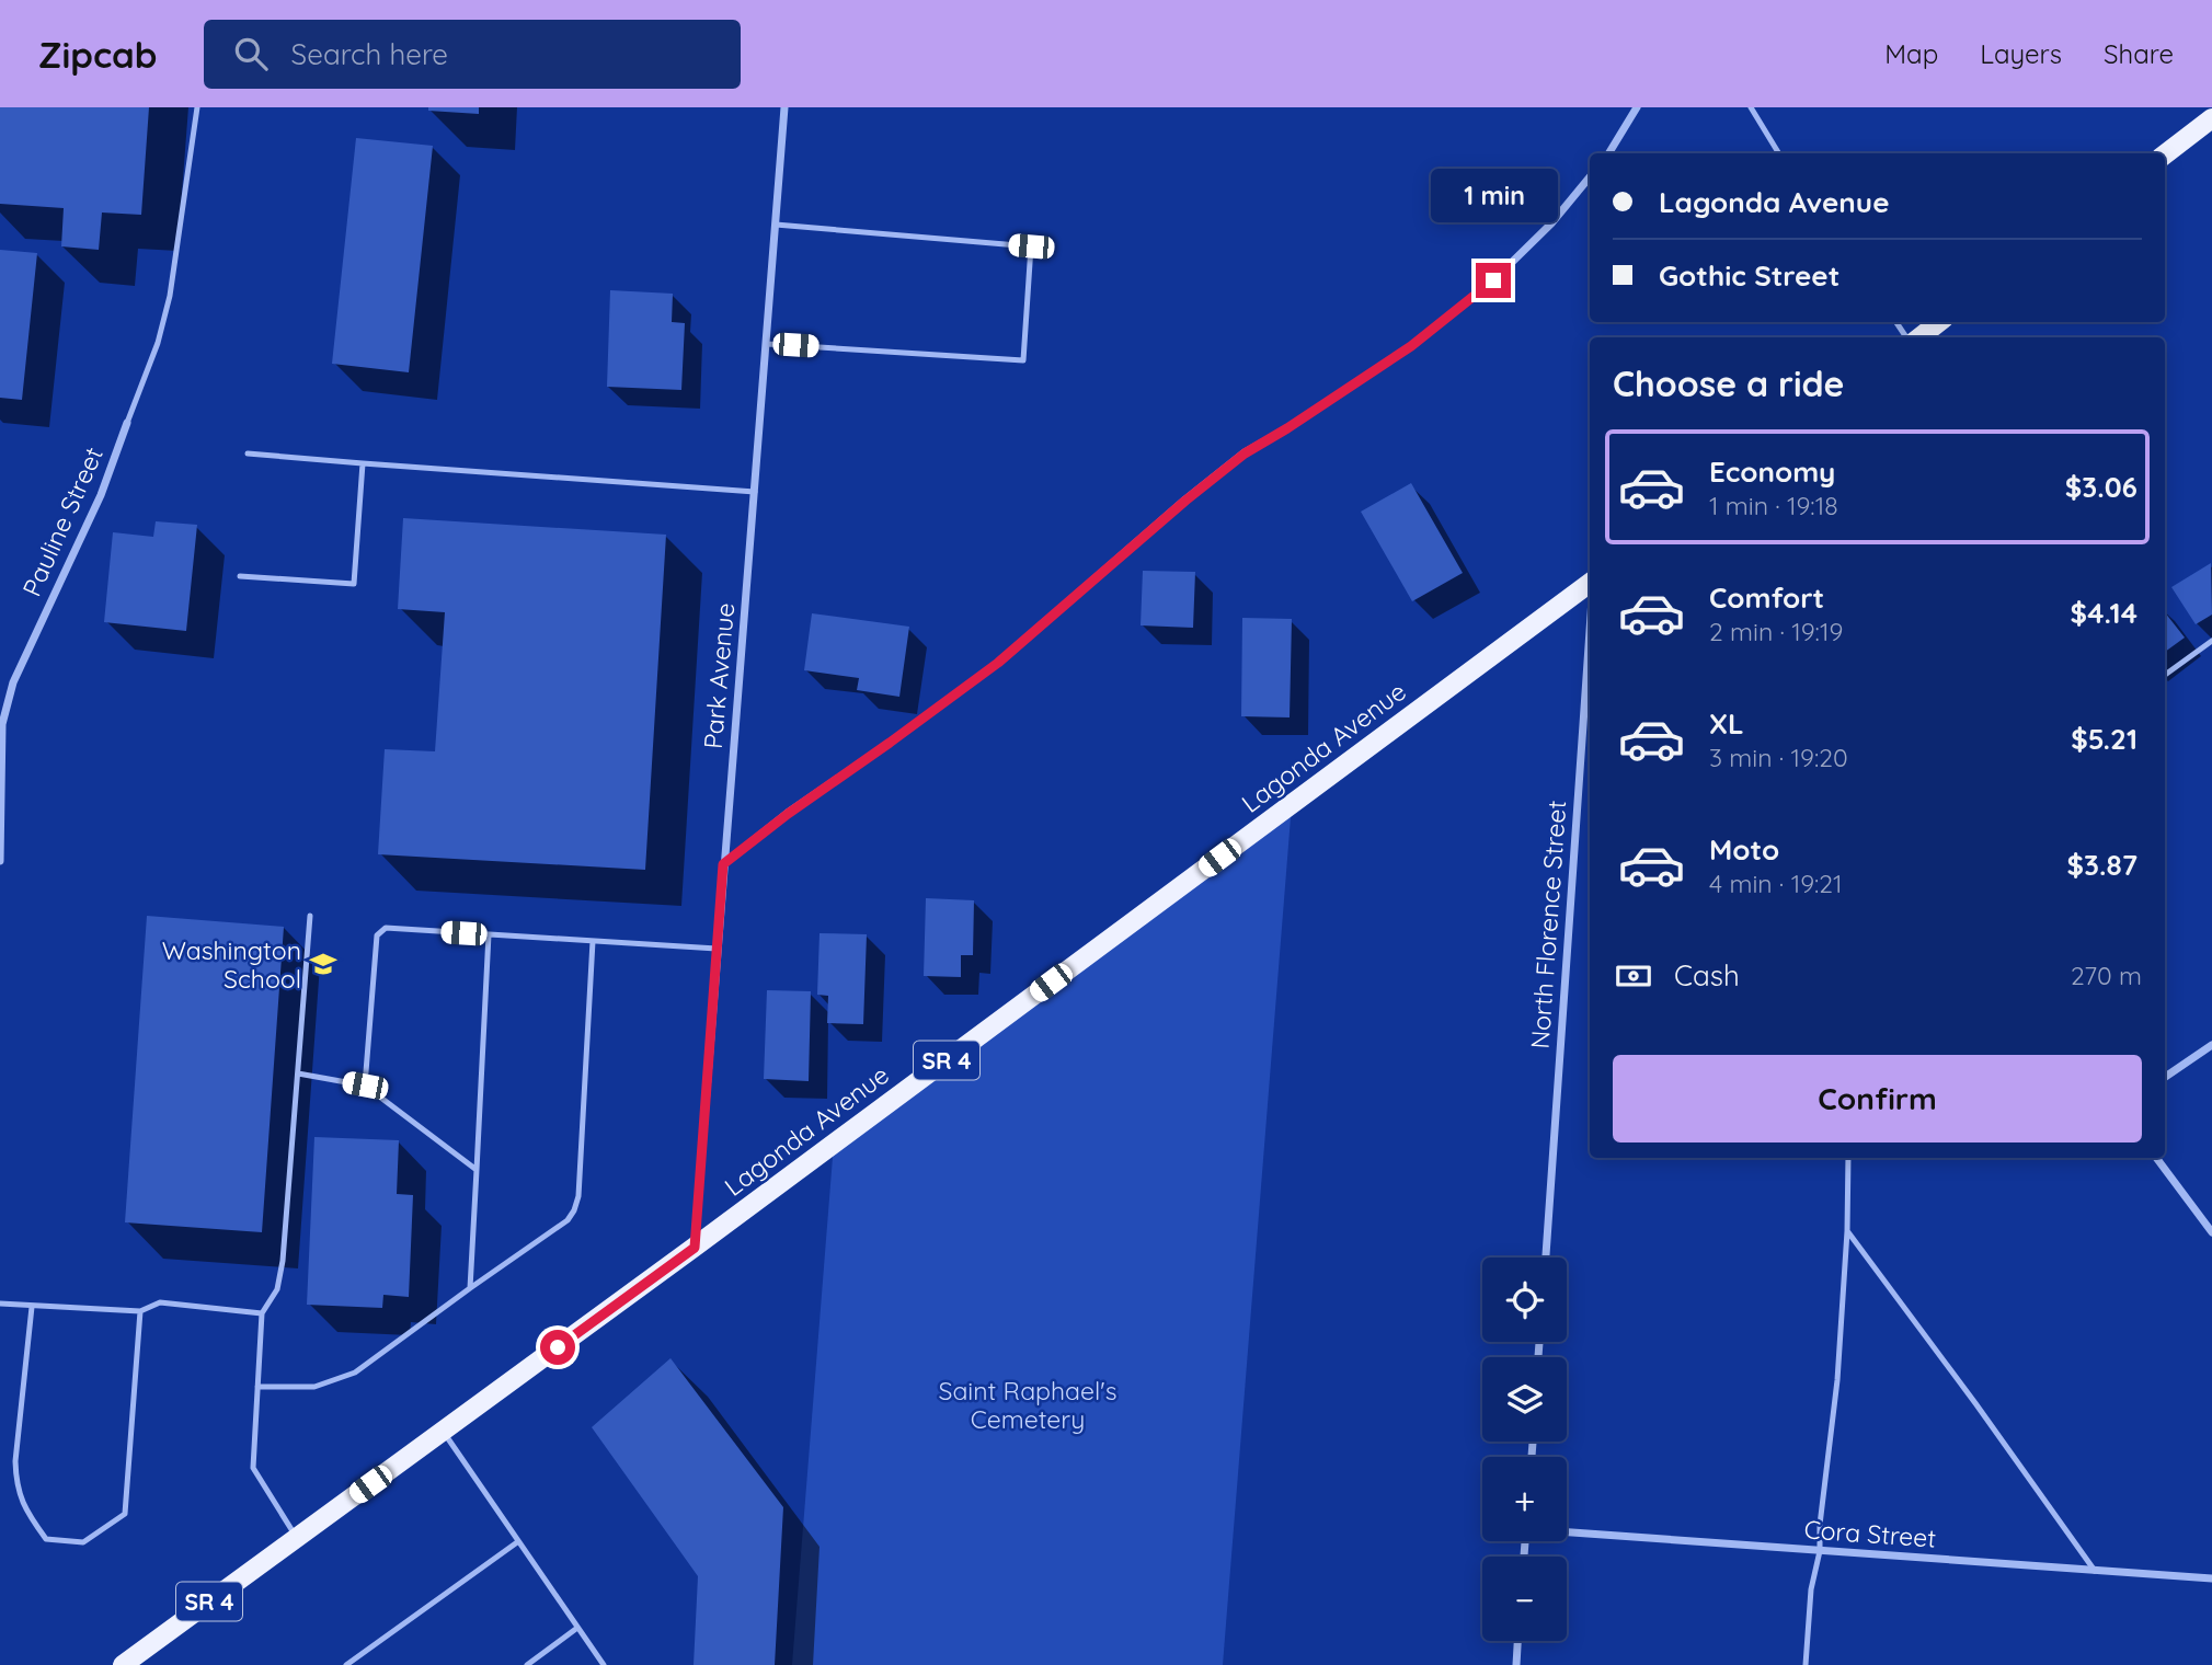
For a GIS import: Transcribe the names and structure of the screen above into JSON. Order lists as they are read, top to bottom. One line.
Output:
{"streets":{"main road":["Lagonda Avenue","SR 4"],"street":["Pauline Street","Park Avenue","North Florence Street","Cora Street"]},"crossings":[["Park Avenue","Lagonda Avenue"]],"parks":["Saint Raphael's Cemetery"],"places":{"school or university":["Washington School"]},"page":{"header":"Zipcab","search":"Search here","nav":["Map","Layers","Share"],"banner":["Lagonda Avenue","Gothic Street"],"bubble":"1 min","heading":"Choose a ride","list":[{"name":"Economy","note":"1 min · 19:18","value":"$3.06"},{"name":"Comfort","note":"2 min · 19:19","value":"$4.14"},{"name":"XL","note":"3 min · 19:20","value":"$5.21"},{"name":"Moto","note":"4 min · 19:21","value":"$3.87"}],"pay":["Cash","270 m"],"buttons":"Confirm","map_buttons":["+","−"]}}
